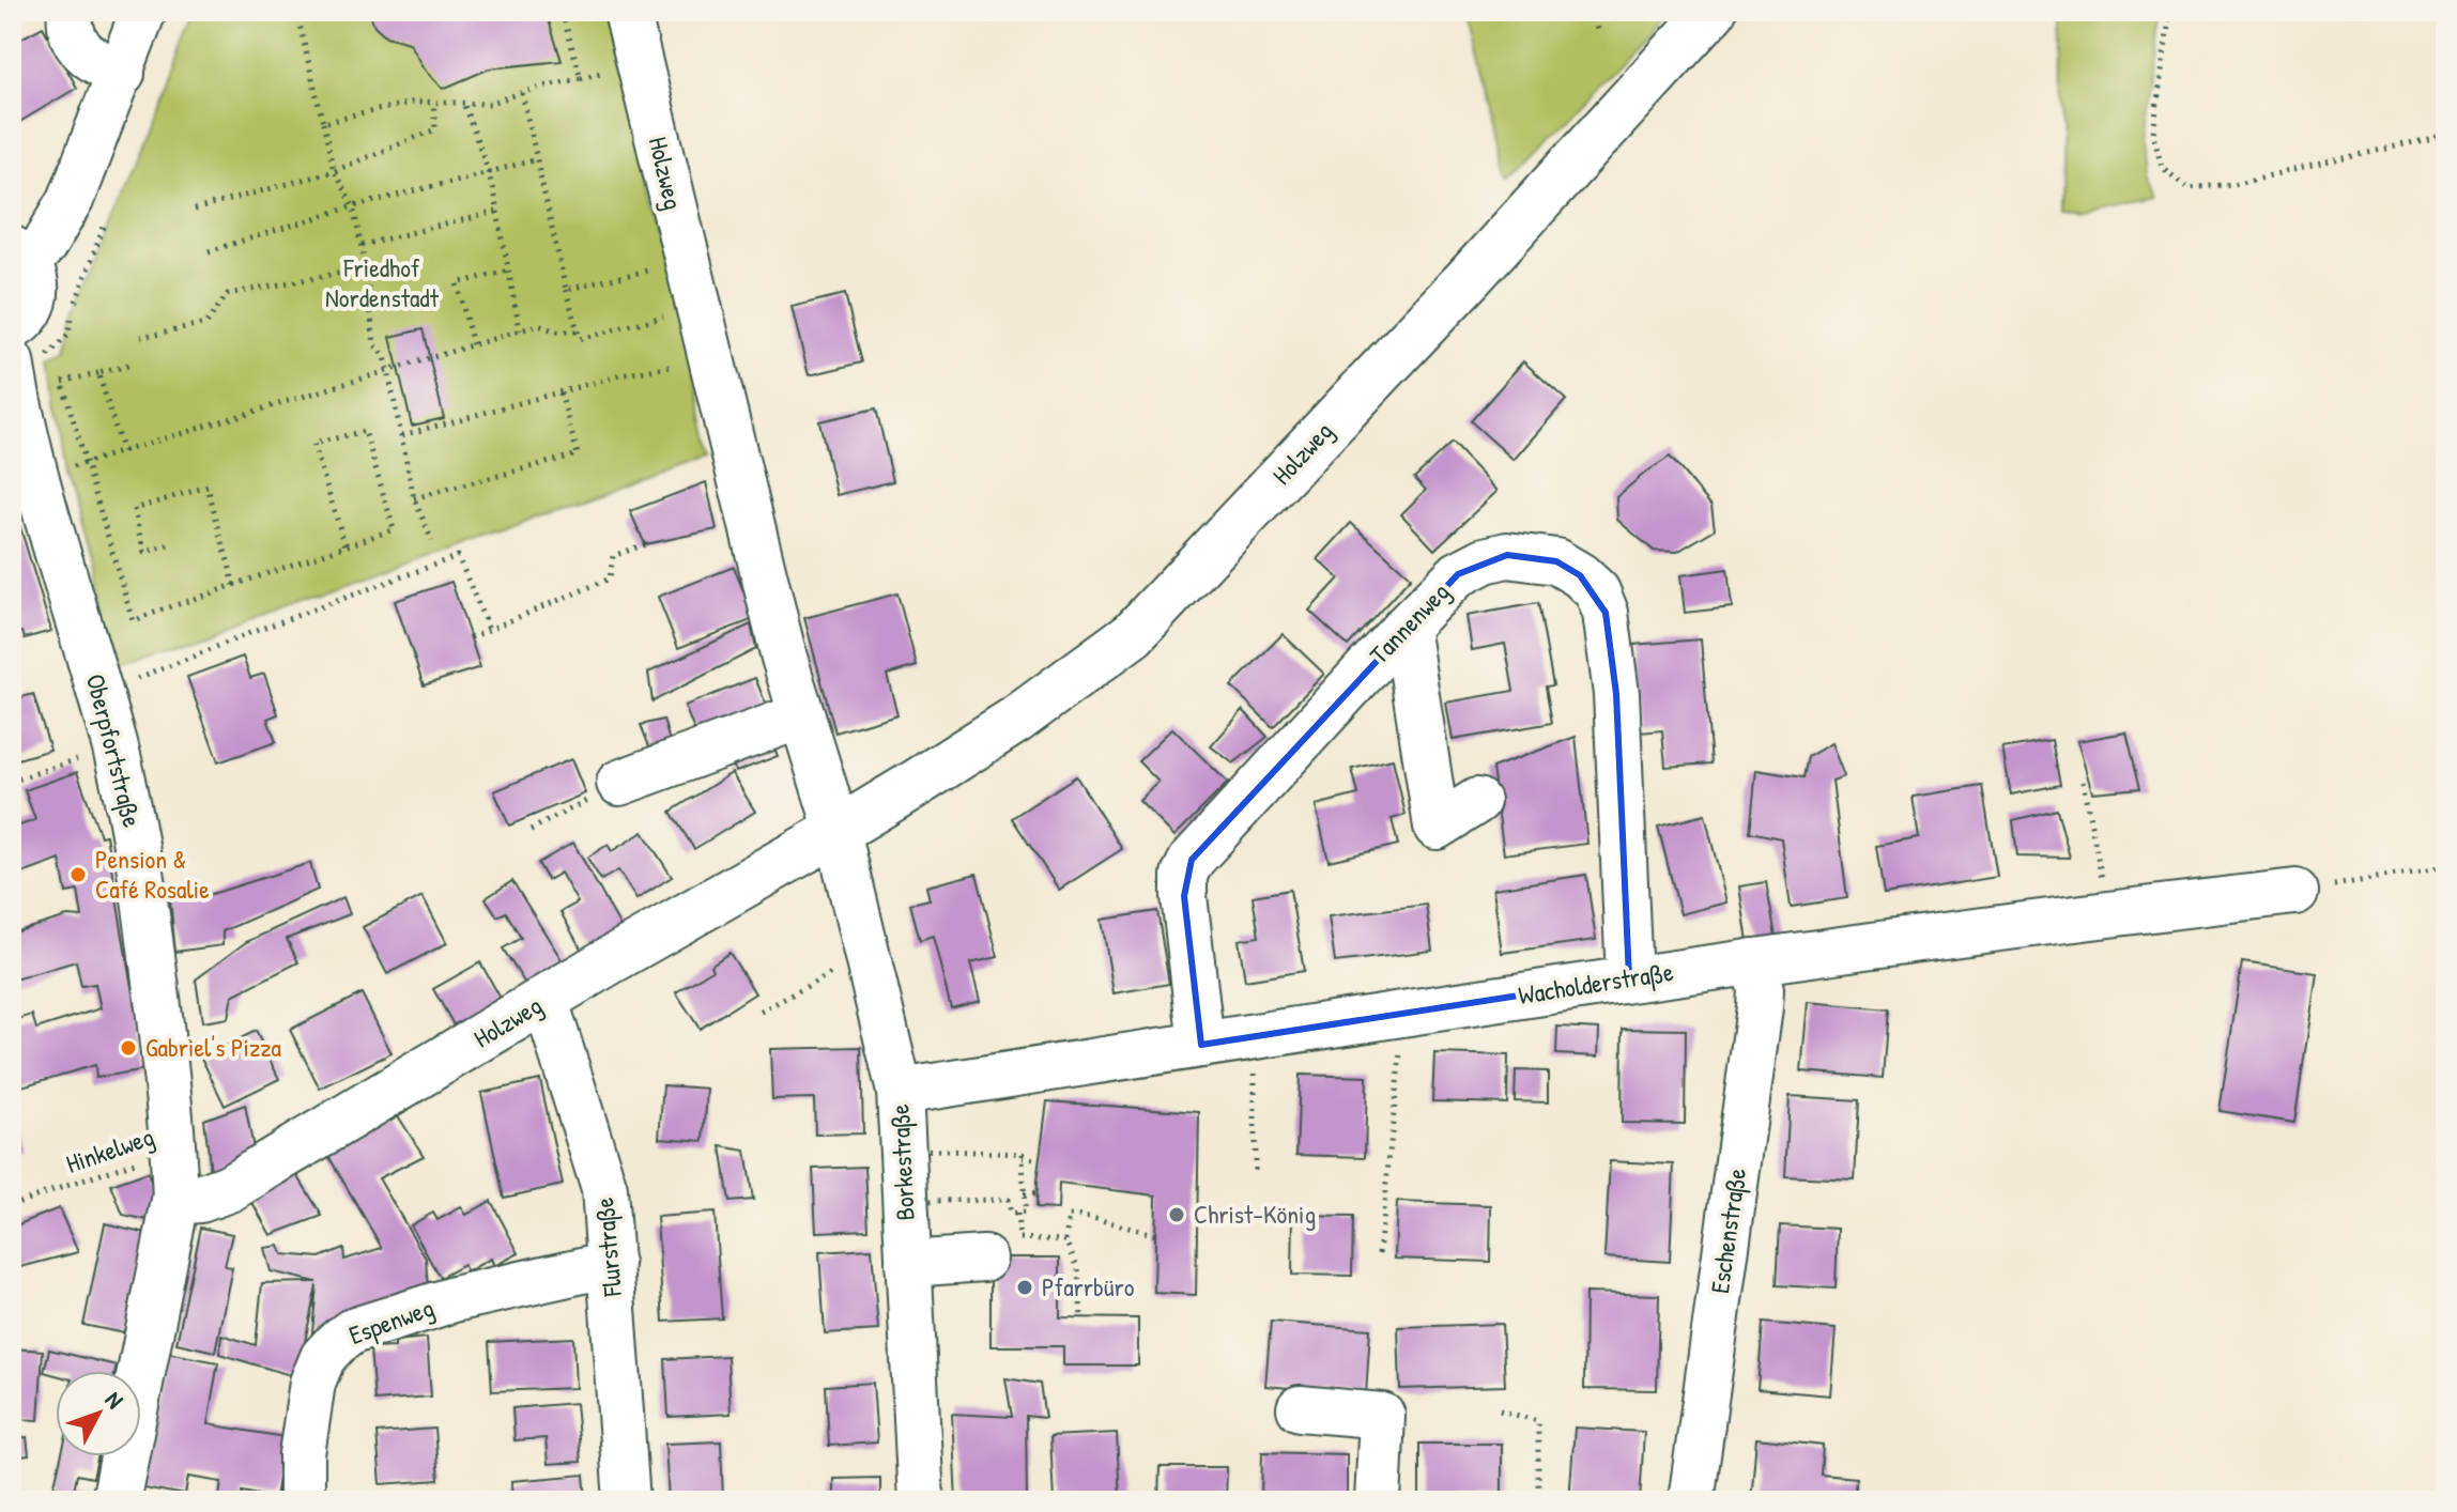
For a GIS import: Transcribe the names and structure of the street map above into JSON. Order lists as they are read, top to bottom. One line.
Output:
{"streets":{"main road":["Holzweg","Oberpfortstraße"],"street":["Tannenweg","Wacholderstraße","Borkestraße","Eschenstraße","Flurstraße","Espenweg"],"path":["Hinkelweg"]},"crossings":[["Holzweg","Oberpfortstraße"],["Holzweg","Borkestraße"],["Holzweg","Flurstraße"],["Tannenweg","Wacholderstraße"],["Oberpfortstraße","Hinkelweg"],["Wacholderstraße","Borkestraße"],["Wacholderstraße","Eschenstraße"],["Flurstraße","Espenweg"]],"parks":["Friedhof Nordenstadt"],"places":["Pension & Café Rosalie","Gabriel's Pizza","Christ-König","Pfarrbüro"],"north":"top right"}
